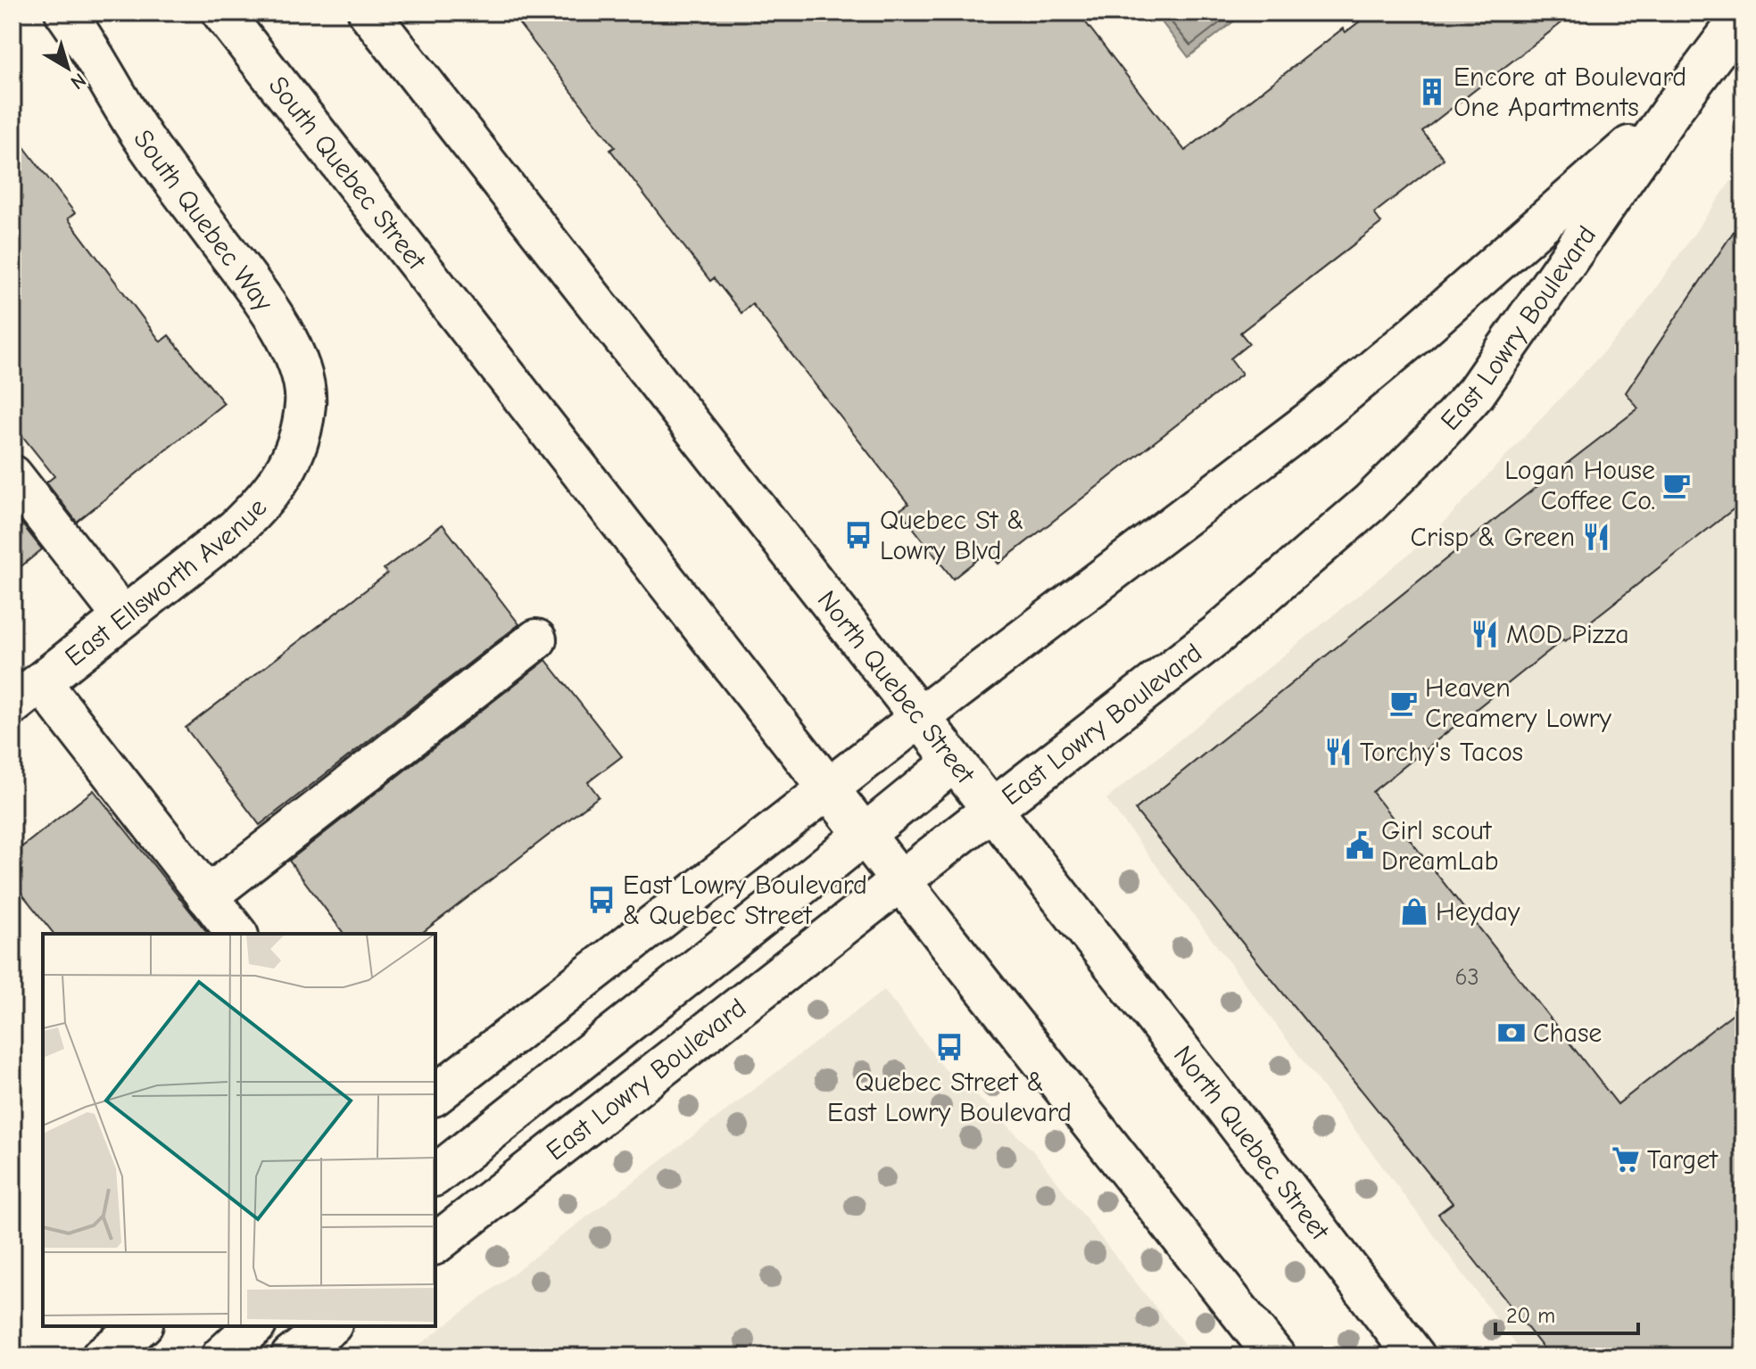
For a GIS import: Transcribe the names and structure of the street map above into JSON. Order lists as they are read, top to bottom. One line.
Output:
{"streets":{"main road":["South Quebec Street","South Quebec Way","East Lowry Boulevard","East Ellsworth Avenue","North Quebec Street"]},"crossings":[["South Quebec Street","East Lowry Boulevard"],["South Quebec Way","East Ellsworth Avenue"],["East Lowry Boulevard","North Quebec Street"]],"places":{"building":["Encore at Boulevard One Apartments"],"cafe":["Logan House Coffee Co.","Heaven Creamery Lowry"],"bus stop":["Quebec St & Lowry Blvd","East Lowry Boulevard & Quebec Street","Quebec Street & East Lowry Boulevard"],"restaurant":["Crisp & Green","MOD Pizza","Torchy's Tacos"],"public building":["Girl scout DreamLab"],"shop":["Heyday"],"bank":["Chase"],"supermarket":["Target"]},"house_numbers":["63"],"scale_bar":"20 m","north":"bottom right"}
